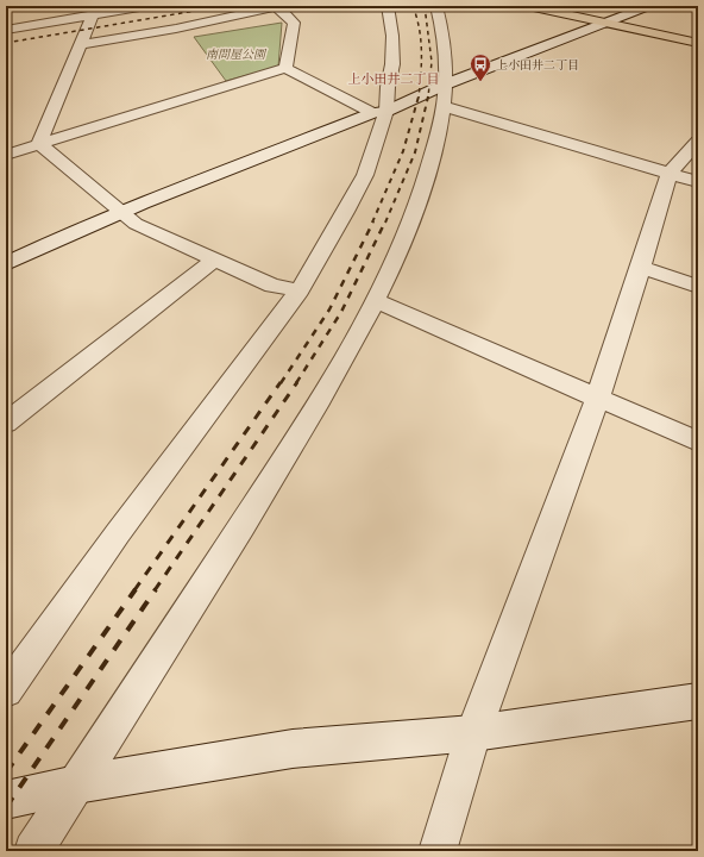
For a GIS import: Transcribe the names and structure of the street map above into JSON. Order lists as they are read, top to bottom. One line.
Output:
{"districts":["上小田井二丁目"],"parks":["南問屋公園"],"places":{"bus stop":["上小田井二丁目"]}}
